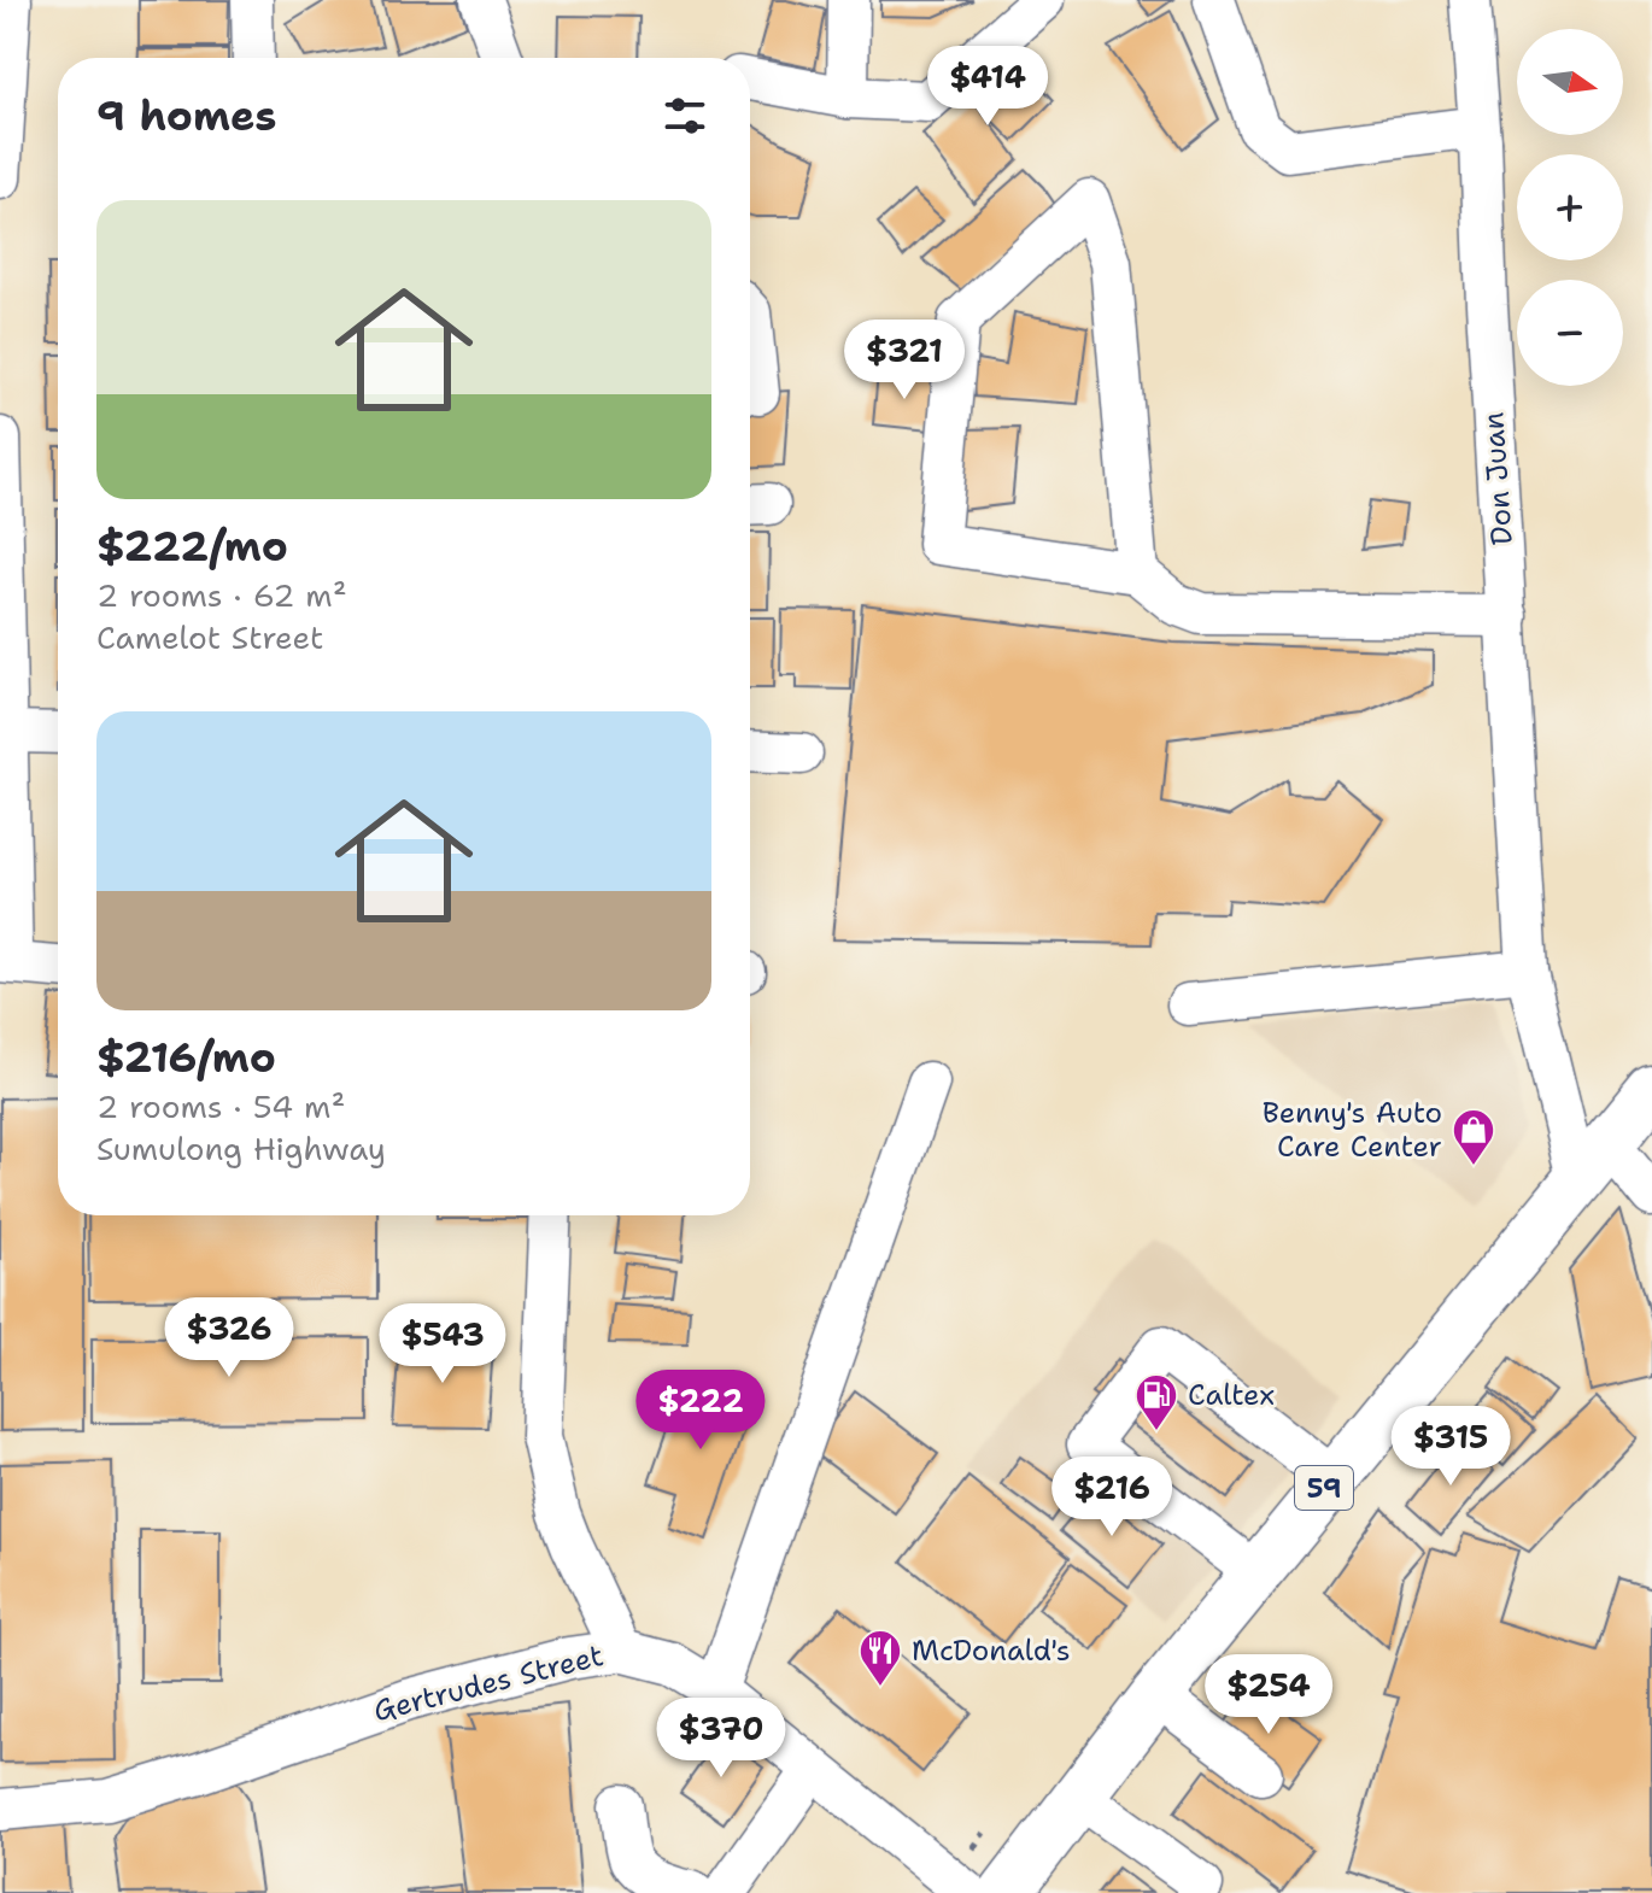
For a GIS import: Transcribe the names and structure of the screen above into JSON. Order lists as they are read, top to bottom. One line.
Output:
{"streets":{"main road":["59"],"street":["Don Juan","Gertrudes Street"]},"crossings":[["Don Juan","59"],["59","Gertrudes Street"]],"places":{"shop":["Benny's Auto Care Center"],"fuel station":["Caltex"],"restaurant":["McDonald's"]},"north":"right","page":{"map_buttons":["+","−"],"price":["$414","$321","$326","$543","$222","$315","$216","$254","$370"],"heading":"9 homes","list":[{"name":"$222/mo","note":"2 rooms · 62 m² · Camelot Street"},{"name":"$216/mo","note":"2 rooms · 54 m² · Sumulong Highway"}]}}
